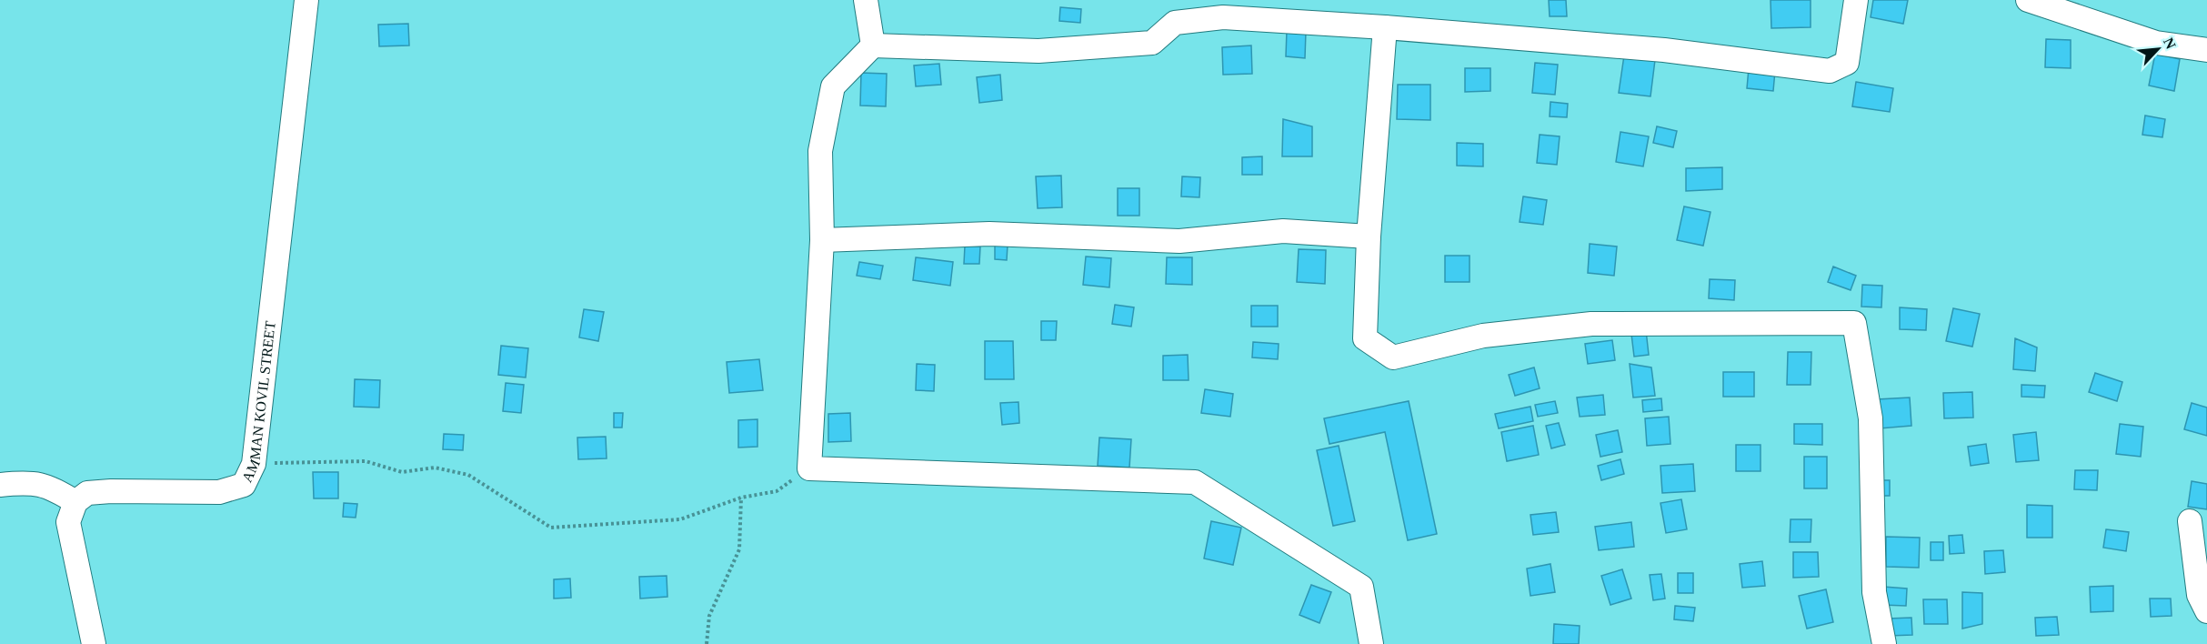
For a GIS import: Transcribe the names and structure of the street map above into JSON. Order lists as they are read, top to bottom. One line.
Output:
{"streets":{"street":["AMMAN KOVIL STREET"]},"north":"top right"}
